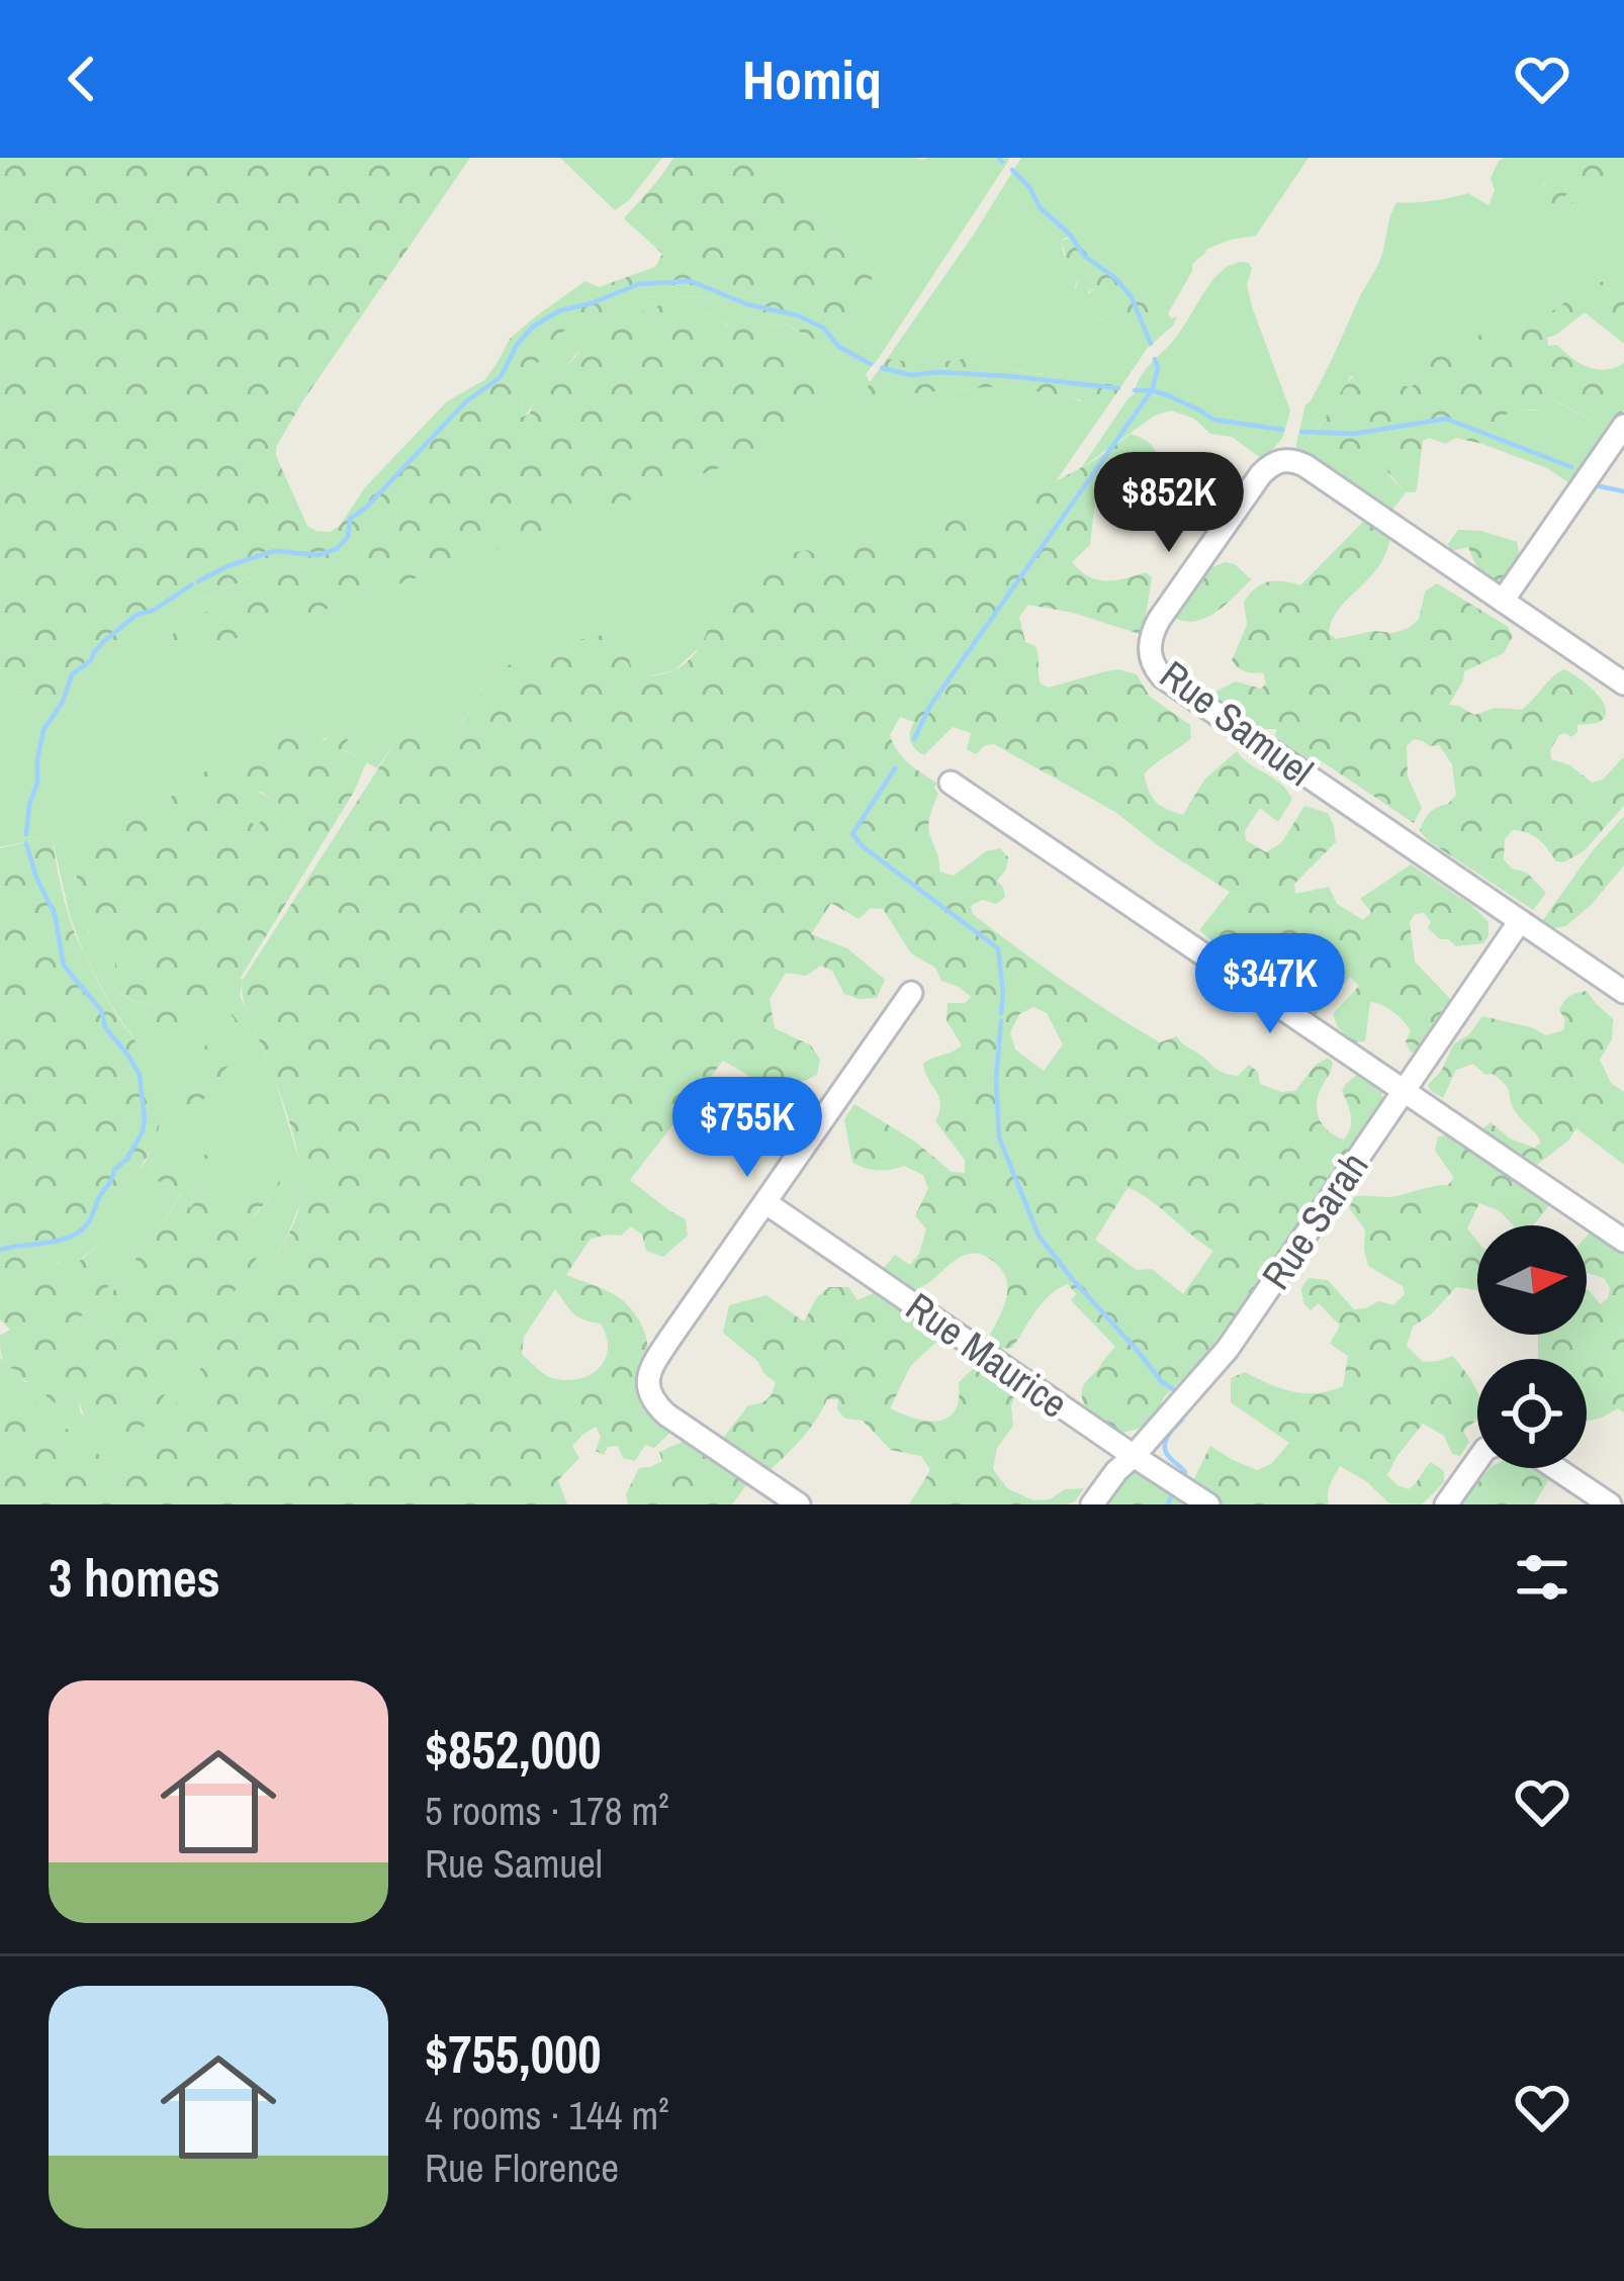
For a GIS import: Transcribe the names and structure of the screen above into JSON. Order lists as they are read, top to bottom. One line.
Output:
{"streets":{"street":["Rue Samuel","Rue Sarah","Rue Maurice"]},"crossings":[["Rue Samuel","Rue Sarah"],["Rue Sarah","Rue Maurice"]],"north":"right","page":{"header":"Homiq","price":["$852K","$347K","$755K"],"heading":"3 homes","list":[{"name":"$852,000","note":"5 rooms · 178 m² · Rue Samuel"},{"name":"$755,000","note":"4 rooms · 144 m² · Rue Florence"}]}}
